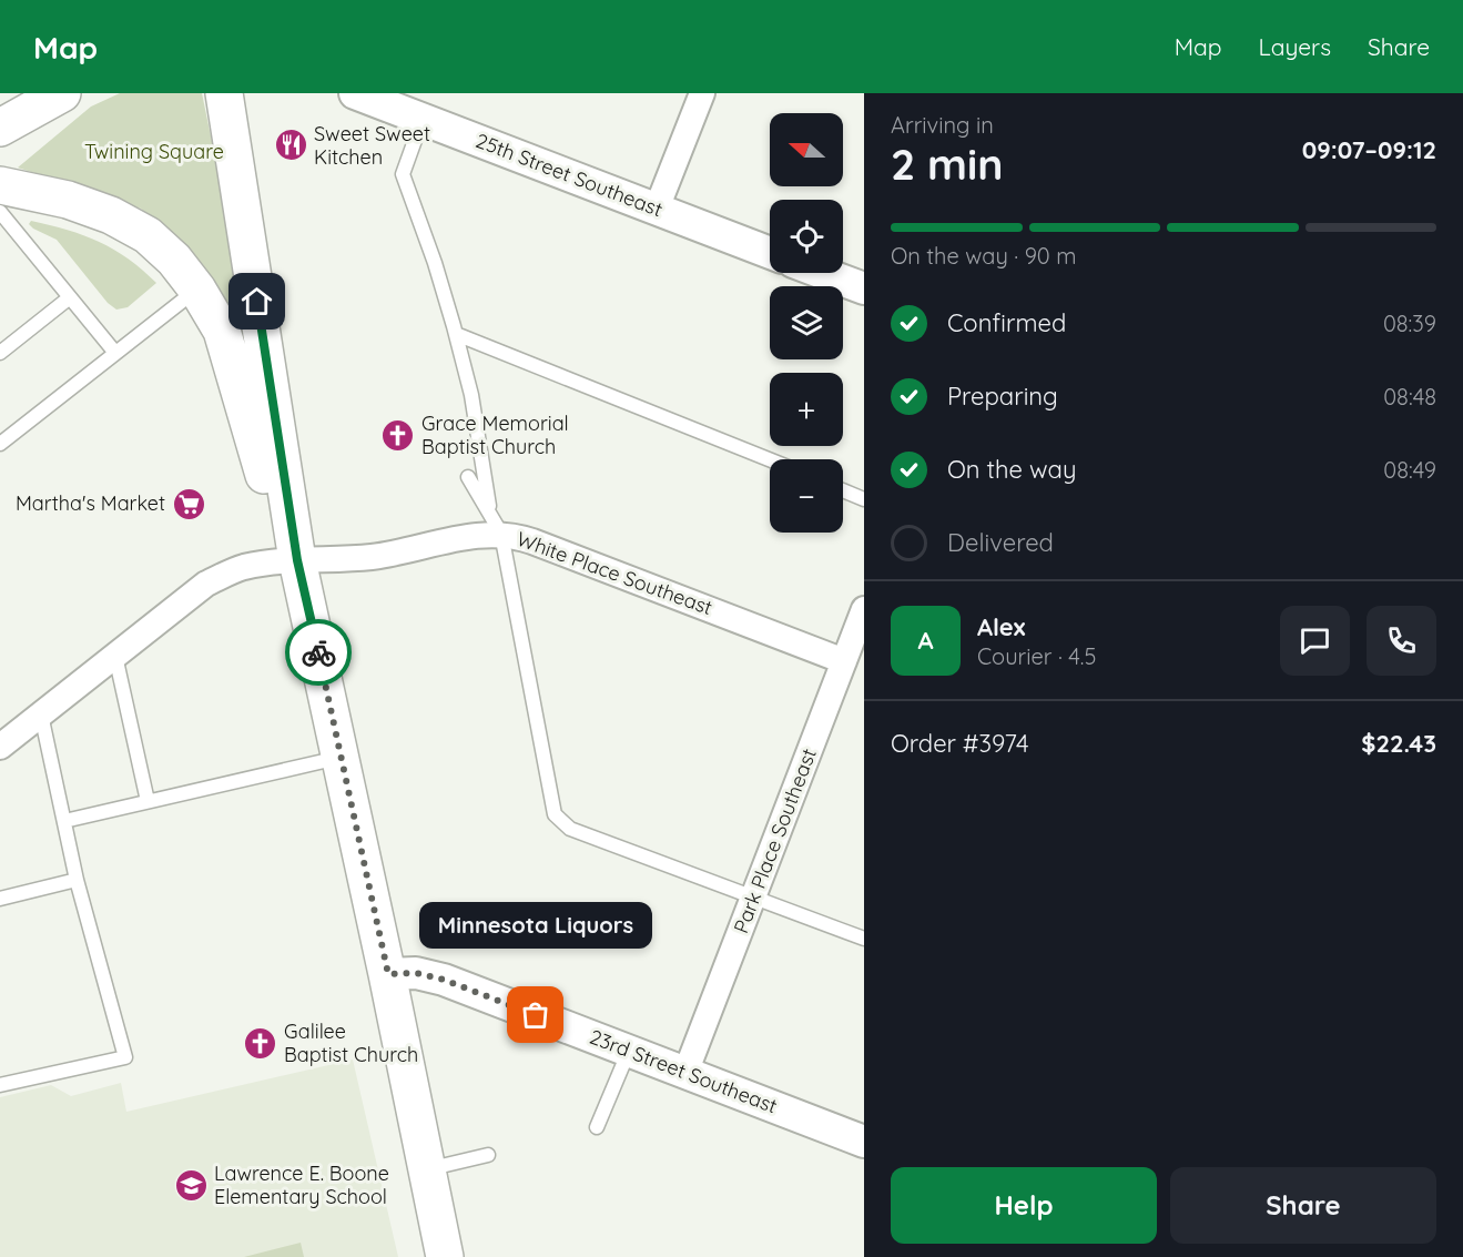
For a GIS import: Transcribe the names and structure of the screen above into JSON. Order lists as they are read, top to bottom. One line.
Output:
{"streets":{"street":["25th Street Southeast","White Place Southeast","Park Place Southeast","23rd Street Southeast"]},"crossings":[["White Place Southeast","Park Place Southeast"],["Park Place Southeast","23rd Street Southeast"]],"parks":["Twining Square"],"places":{"restaurant":["Sweet Sweet Kitchen"],"church":["Grace Memorial Baptist Church","Galilee Baptist Church"],"supermarket":["Martha's Market"],"other":["Minnesota Liquors"],"school or university":["Lawrence E. Boone Elementary School"]},"north":"left","page":{"header":"Map","nav":["Map","Layers","Share"],"heading":["2 min","Arriving in","09:07–09:12"],"panel":["Alex","Courier · 4.5","Order #3974","$22.43"],"map_buttons":["+","−"],"bar":"On the way · 90 m","list":[["Confirmed","08:39"],["Preparing","08:48"],["On the way","08:49"],"Delivered"],"round":"A","bubble":"Minnesota Liquors","buttons":["Help","Share"]}}
